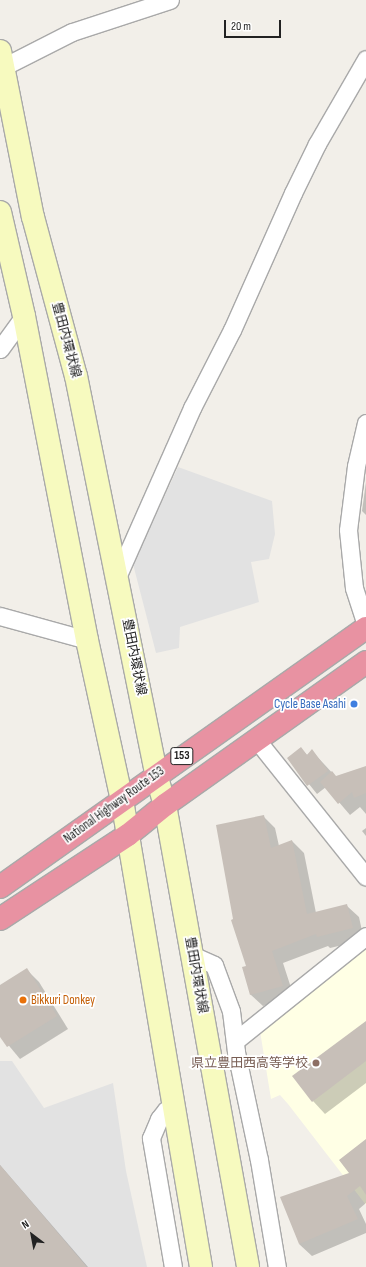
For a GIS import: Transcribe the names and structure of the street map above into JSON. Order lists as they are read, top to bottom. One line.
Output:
{"streets":{"highway":["153","National Highway Route 153"],"street":["豊田内環状線"]},"crossings":[["豊田内環状線","153"],["豊田内環状線","National Highway Route 153"]],"places":["Cycle Base Asahi","Bikkuri Donkey","県立豊田西高等学校"],"scale_bar":"20 m","north":"top left"}
